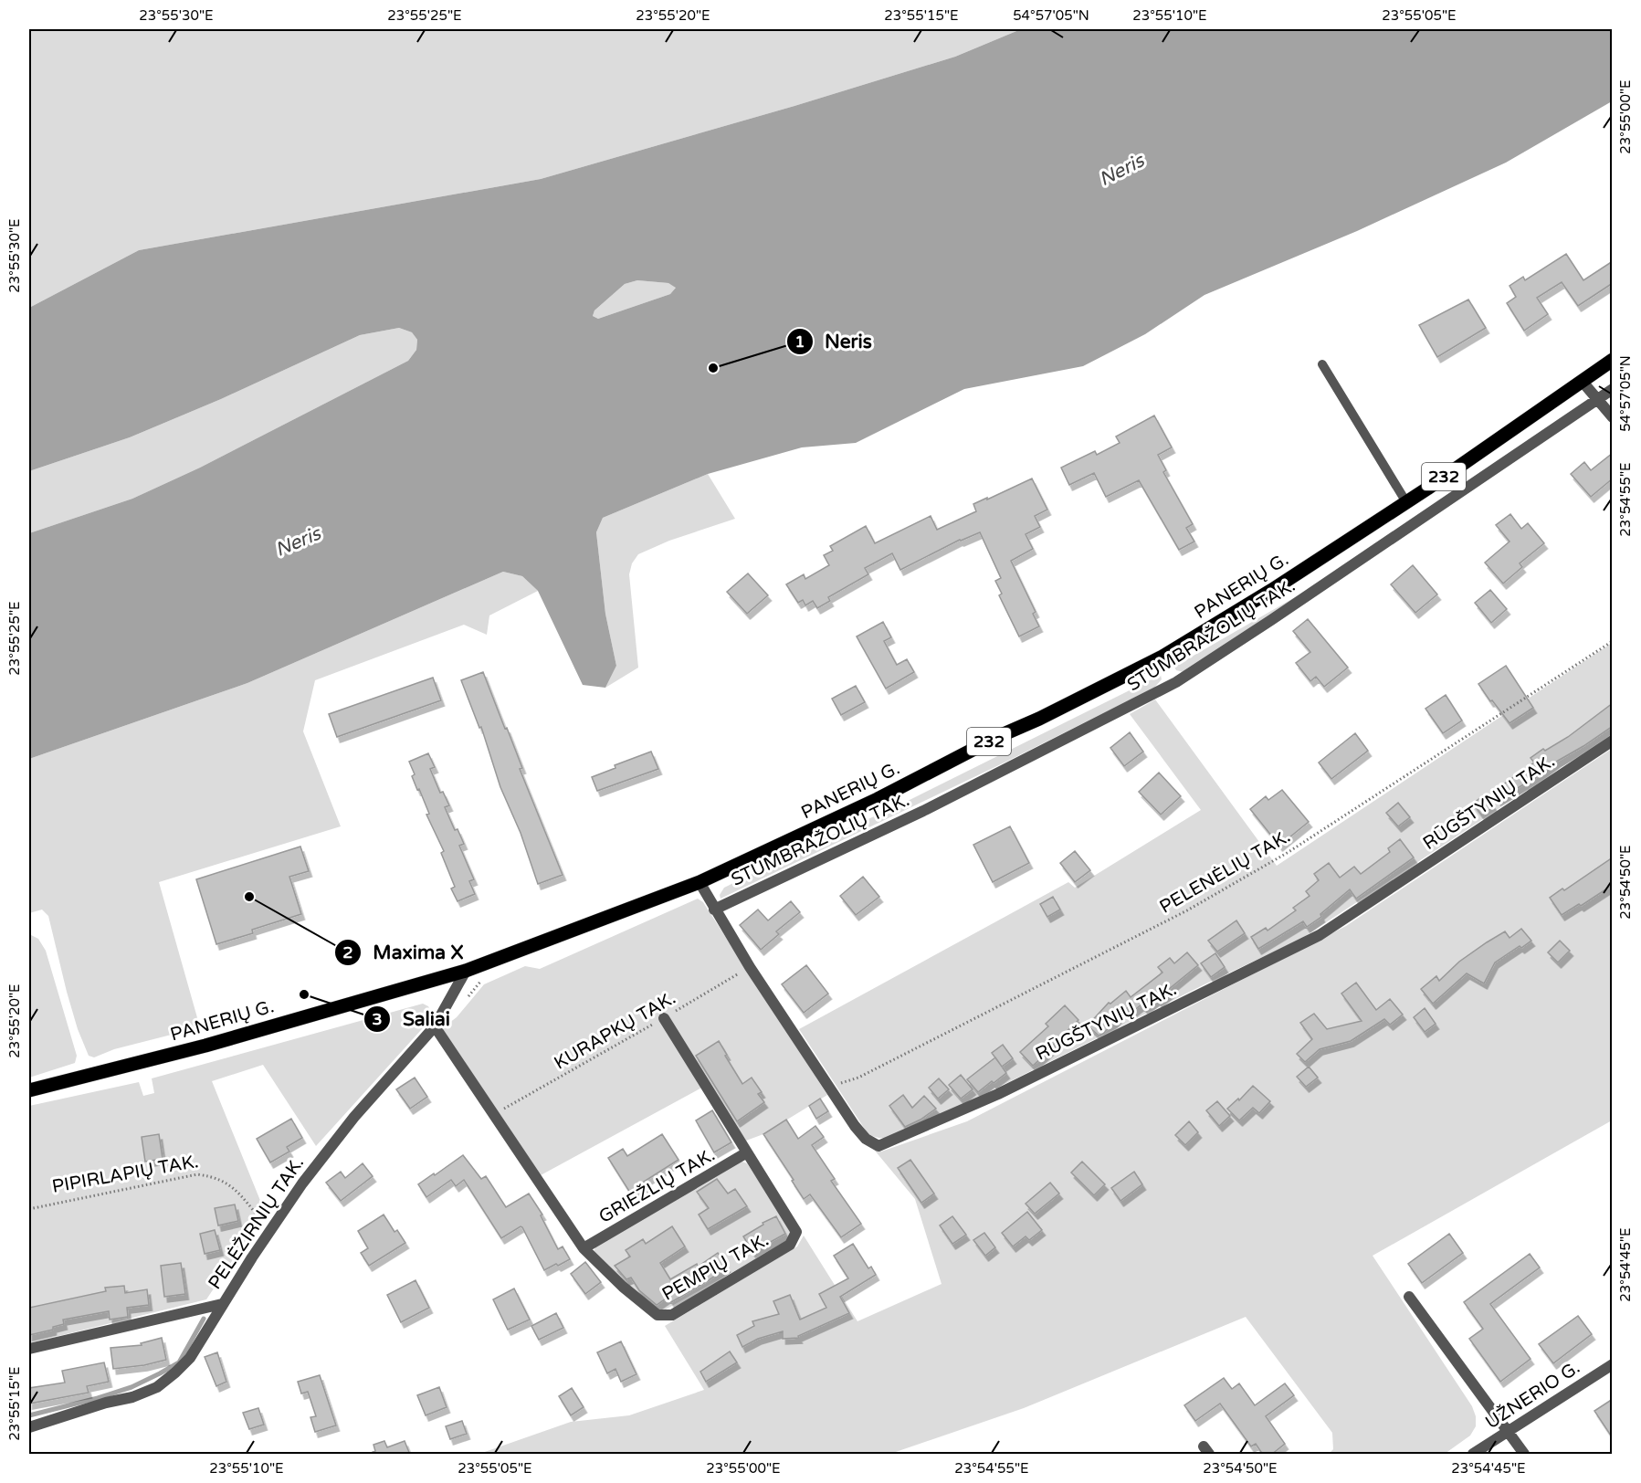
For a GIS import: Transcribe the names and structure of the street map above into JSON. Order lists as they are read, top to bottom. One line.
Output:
{"streets":{"main road":["232","PANERIŲ G."],"street":["STUMBRAŽOLIŲ TAK.","RŪGŠTYNIŲ TAK.","GRIEŽLIŲ TAK.","PELĖŽIRNIŲ TAK.","PEMPIŲ TAK.","UŽNERIO G."],"path":["PELENĖLIŲ TAK.","KURAPKŲ TAK.","PIPIRLAPIŲ TAK."]},"crossings":[["PANERIŲ G.","RŪGŠTYNIŲ TAK."],["PANERIŲ G.","PELĖŽIRNIŲ TAK."],["STUMBRAŽOLIŲ TAK.","RŪGŠTYNIŲ TAK."],["RŪGŠTYNIŲ TAK.","PELENĖLIŲ TAK."],["RŪGŠTYNIŲ TAK.","KURAPKŲ TAK."],["KURAPKŲ TAK.","PEMPIŲ TAK."],["PIPIRLAPIŲ TAK.","PELĖŽIRNIŲ TAK."],["GRIEŽLIŲ TAK.","PEMPIŲ TAK."],["PELĖŽIRNIŲ TAK.","PEMPIŲ TAK."]],"water":["Neris"],"places":["Neris","Maxima X","Saliai"],"coordinates":["23°55'30\"E","23°55'25\"E","23°55'20\"E","23°55'15\"E","54°57'05\"N","23°55'10\"E","23°55'05\"E","23°55'00\"E","23°54'55\"E","23°54'50\"E","23°54'45\"E"]}
